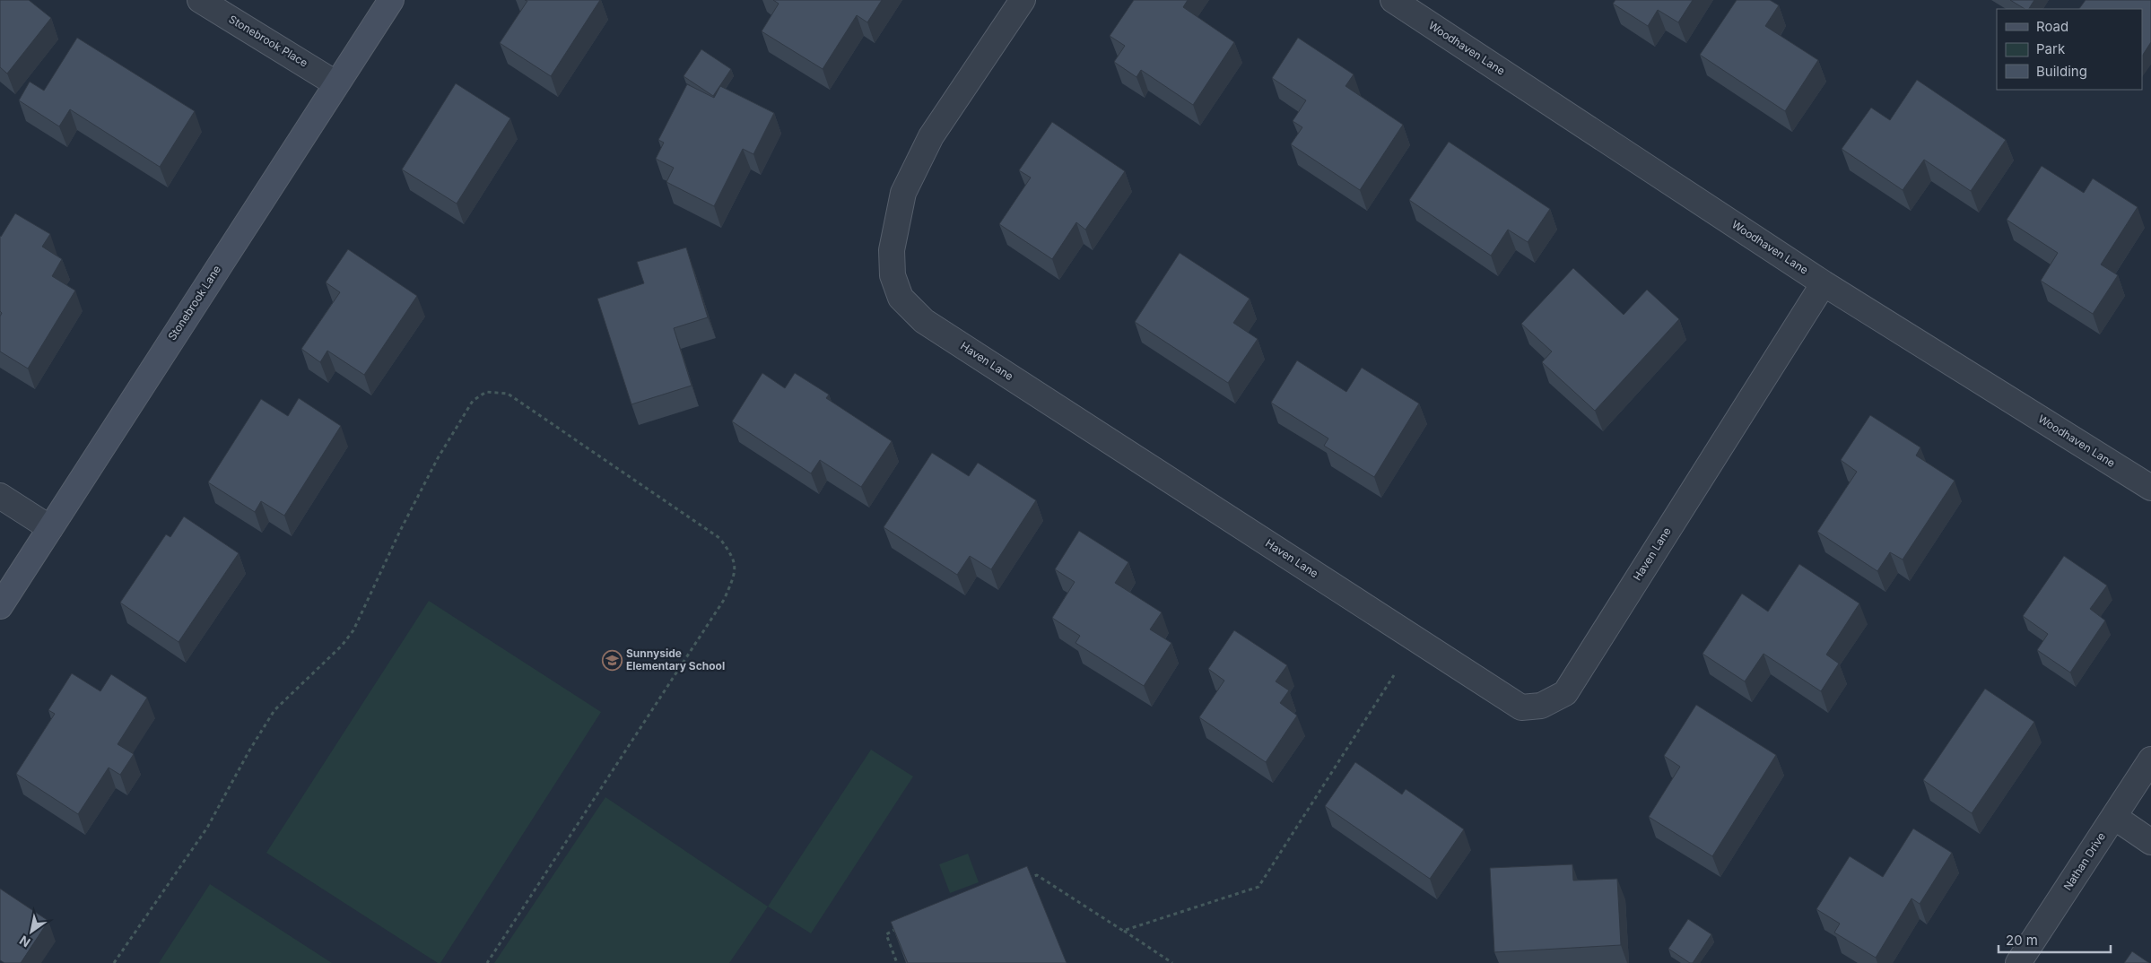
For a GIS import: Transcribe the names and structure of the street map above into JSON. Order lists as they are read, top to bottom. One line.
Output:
{"streets":{"street":["Stonebrook Place","Woodhaven Lane","Stonebrook Lane","Haven Lane","Nathan Drive"]},"crossings":[["Stonebrook Place","Stonebrook Lane"],["Woodhaven Lane","Haven Lane"]],"places":{"school or university":["Sunnyside Elementary School"]},"legend":["Road","Park","Building"],"scale_bar":"20 m","north":"bottom left"}
